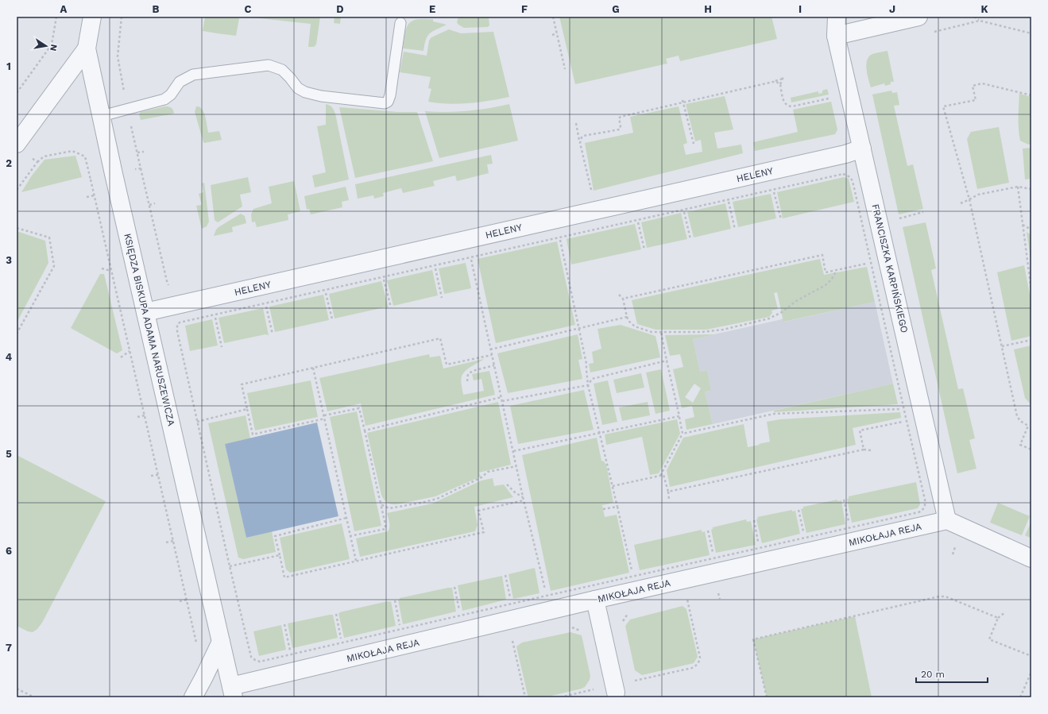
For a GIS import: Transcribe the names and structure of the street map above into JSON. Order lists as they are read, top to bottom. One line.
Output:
{"streets":{"street":["HELENY","FRANCISZKA KARPIŃSKIEGO","KSIĘDZA BISKUPA ADAMA NARUSZEWICZA","MIKOŁAJA REJA"]},"crossings":[["HELENY","FRANCISZKA KARPIŃSKIEGO"],["HELENY","KSIĘDZA BISKUPA ADAMA NARUSZEWICZA"],["FRANCISZKA KARPIŃSKIEGO","MIKOŁAJA REJA"],["KSIĘDZA BISKUPA ADAMA NARUSZEWICZA","MIKOŁAJA REJA"]],"scale_bar":"20 m","north":"right","grid":{"columns":["A","B","C","D","E","F","G","H","I","J","K"],"rows":["1","2","3","4","5","6","7"]}}
